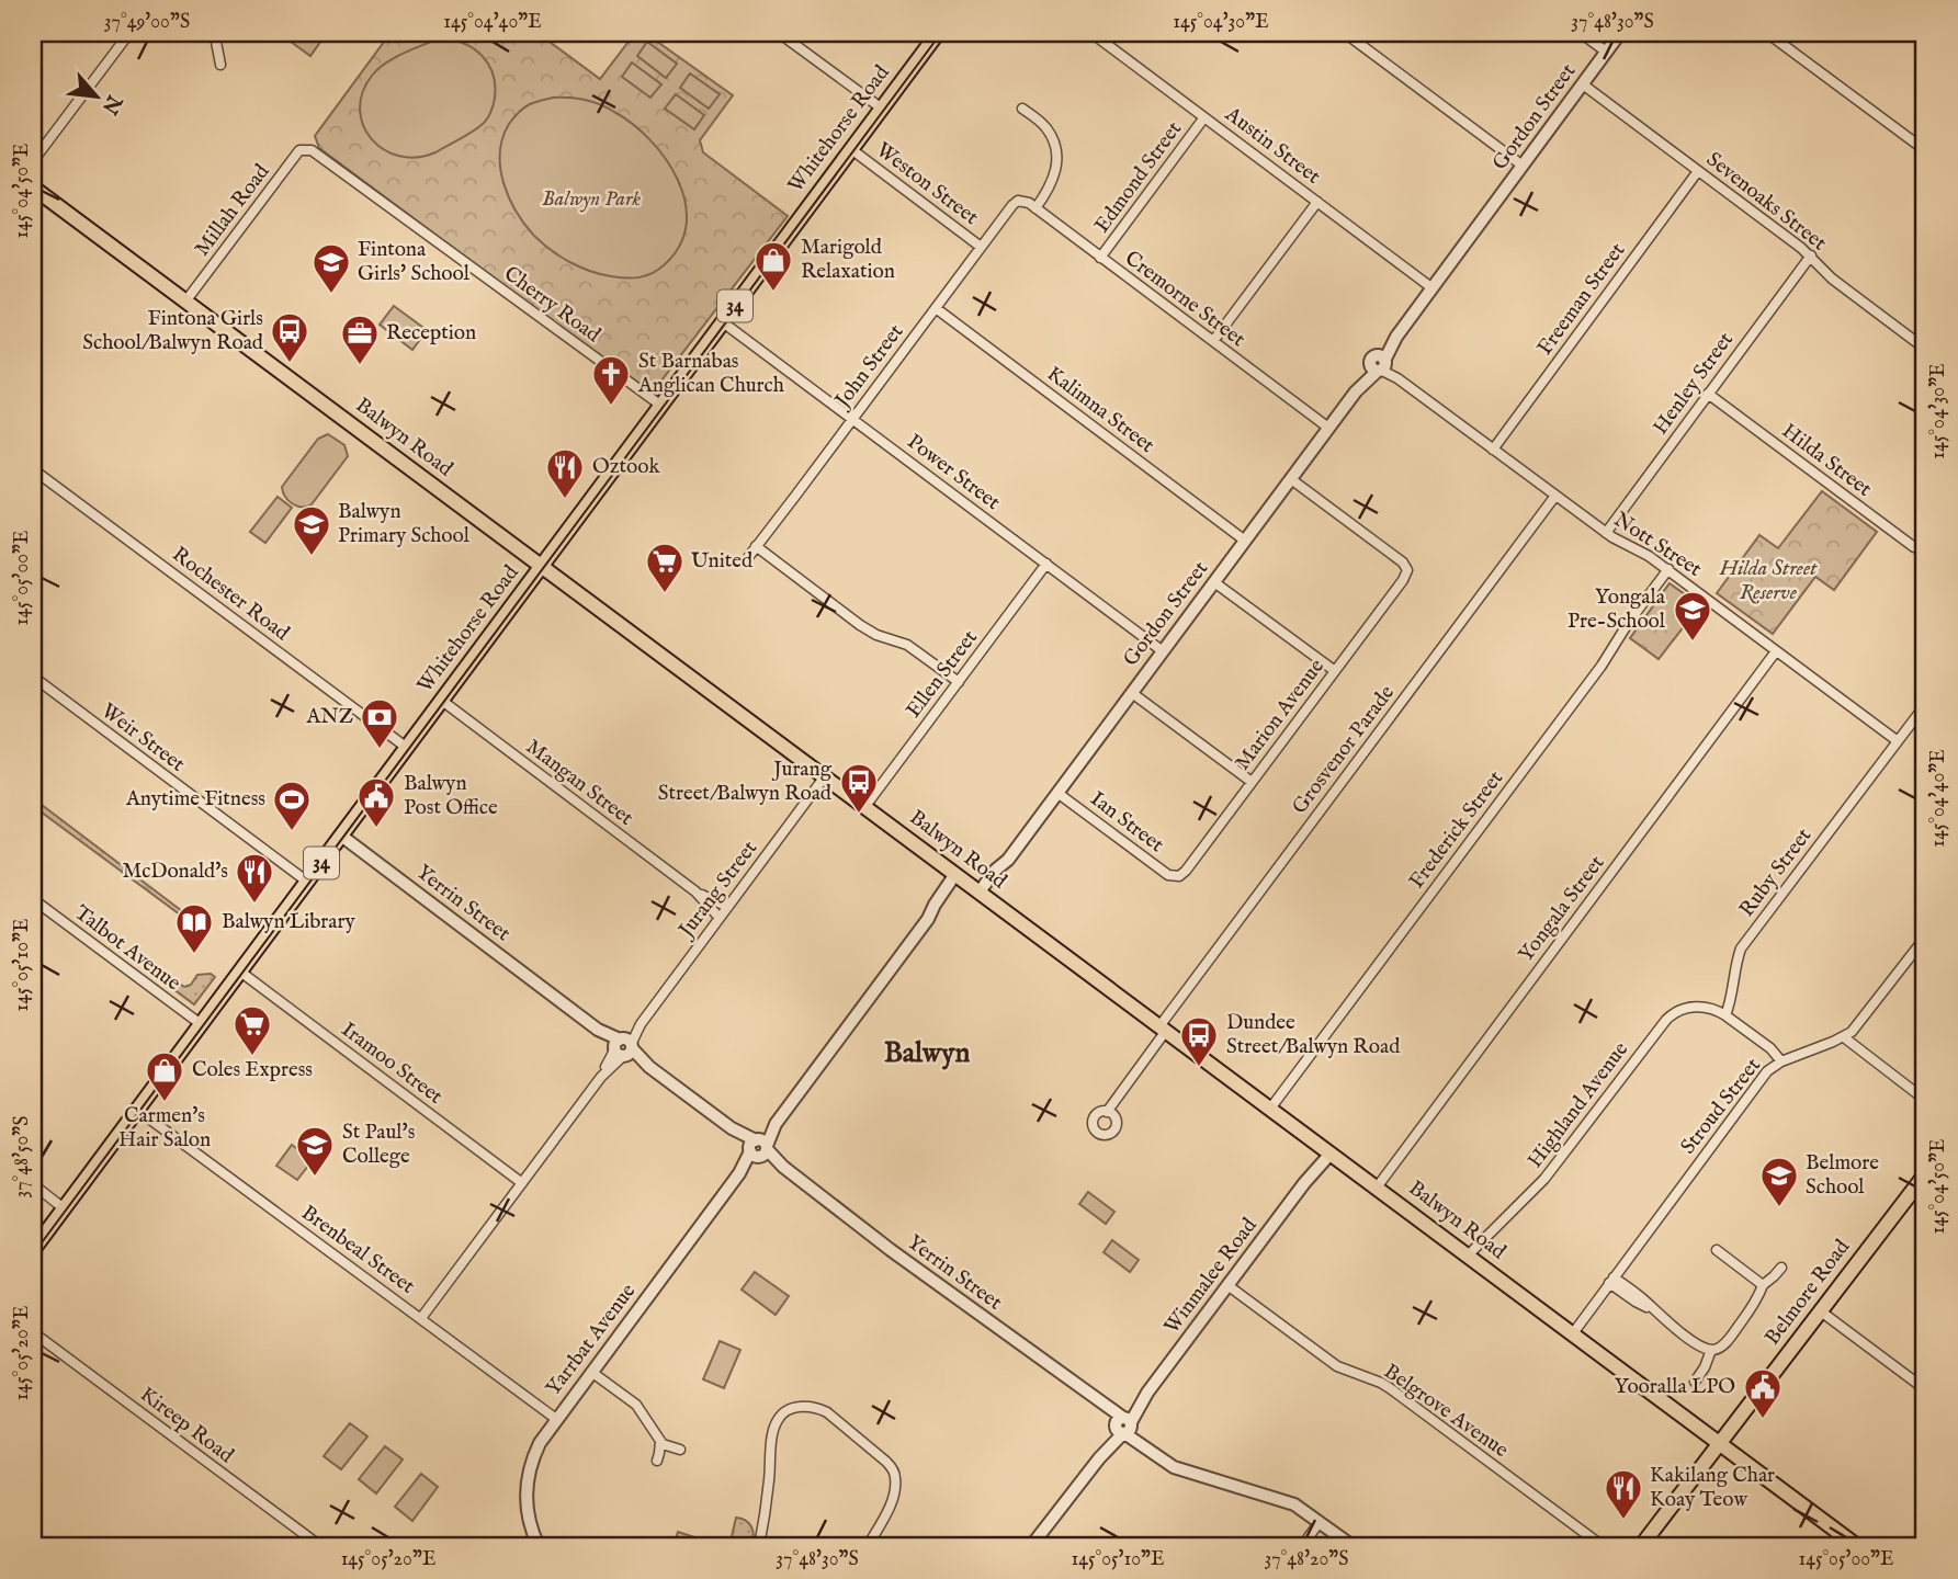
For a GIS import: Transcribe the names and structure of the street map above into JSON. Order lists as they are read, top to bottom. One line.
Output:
{"streets":{"main road":["Whitehorse Road","34","Balwyn Road","Belmore Road"],"street":["Gordon Street","Austin Street","Edmond Street","Weston Street","Sevenoaks Street","Millah Road","Cremorne Street","Freeman Street","Cherry Road","John Street","Henley Street","Kalimna Street","Hilda Street","Power Street","Nott Street","Rochester Road","Ellen Street","Marion Avenue","Weir Street","Grosvenor Parade","Mangan Street","Ian Street","Frederick Street","Ruby Street","Jurang Street","Yerrin Street","Yongala Street","Talbot Avenue","Iramoo Street","Highland Avenue","Stroud Street","Brenbeal Street","Winmalee Road","Yarrbat Avenue","Belgrove Avenue","Kireep Road"]},"crossings":[["Gordon Street","Austin Street"],["Gordon Street","Sevenoaks Street"],["Gordon Street","Cremorne Street"],["Gordon Street","Kalimna Street"],["Gordon Street","Balwyn Road"],["Gordon Street","Power Street"],["Gordon Street","Nott Street"],["Gordon Street","Marion Avenue"],["Gordon Street","Ian Street"],["Whitehorse Road","Weston Street"],["Whitehorse Road","Cherry Road"],["Whitehorse Road","Balwyn Road"],["Whitehorse Road","Power Street"],["Whitehorse Road","Rochester Road"],["Whitehorse Road","Weir Street"],["Whitehorse Road","Mangan Street"],["Whitehorse Road","Yerrin Street"],["Whitehorse Road","Talbot Avenue"],["Whitehorse Road","Iramoo Street"],["Whitehorse Road","Brenbeal Street"],["Austin Street","Edmond Street"],["Edmond Street","Cremorne Street"],["Weston Street","John Street"],["Sevenoaks Street","Freeman Street"],["Sevenoaks Street","Henley Street"],["Millah Road","Cherry Road"],["Millah Road","Balwyn Road"],["Cremorne Street","John Street"],["Freeman Street","Nott Street"],["John Street","Kalimna Street"],["John Street","Power Street"],["Henley Street","Hilda Street"],["Henley Street","Nott Street"],["Balwyn Road","Ellen Street"],["Balwyn Road","Grosvenor Parade"],["Balwyn Road","Frederick Street"],["Balwyn Road","Jurang Street"],["Balwyn Road","Yongala Street"],["Balwyn Road","Highland Avenue"],["Balwyn Road","Stroud Street"],["Balwyn Road","Winmalee Road"],["Balwyn Road","Belmore Road"],["Balwyn Road","Yarrbat Avenue"],["Power Street","Ellen Street"],["Nott Street","Grosvenor Parade"],["Nott Street","Frederick Street"],["Nott Street","Ruby Street"],["Nott Street","Yongala Street"],["Marion Avenue","Ian Street"],["Mangan Street","Jurang Street"],["Ruby Street","Highland Avenue"],["Jurang Street","Yerrin Street"],["Jurang Street","Iramoo Street"],["Jurang Street","Brenbeal Street"],["Yerrin Street","Winmalee Road"],["Yerrin Street","Yarrbat Avenue"],["Brenbeal Street","Yarrbat Avenue"],["Winmalee Road","Belgrove Avenue"]],"districts":["Balwyn"],"parks":["Balwyn Park","Hilda Street Reserve"],"places":{"shop":["Marigold Relaxation","Carmen's Hair Salon"],"school or university":["Fintona Girls' School","Balwyn Primary School","Yongala Pre-School","St Paul's College","Belmore School"],"bus stop":["Fintona Girls School/Balwyn Road","Jurang Street/Balwyn Road","Dundee Street/Balwyn Road"],"office":["Reception"],"church":["St Barnabas Anglican Church"],"restaurant":["Oztook","McDonald's","Kakilang Char Koay Teow"],"supermarket":["United","Coles Express"],"bank":["ANZ"],"public building":["Balwyn Post Office","Yooralla LPO"],"sports":["Anytime Fitness"],"library":["Balwyn Library"]},"north":"bottom right","coordinates":["37°49'00\"S","145°04'40\"E","145°04'30\"E","37°48'30\"S","145°04'50\"E","145°05'00\"E","145°05'10\"E","37°48'50\"S","145°05'20\"E","37°48'20\"S"]}
